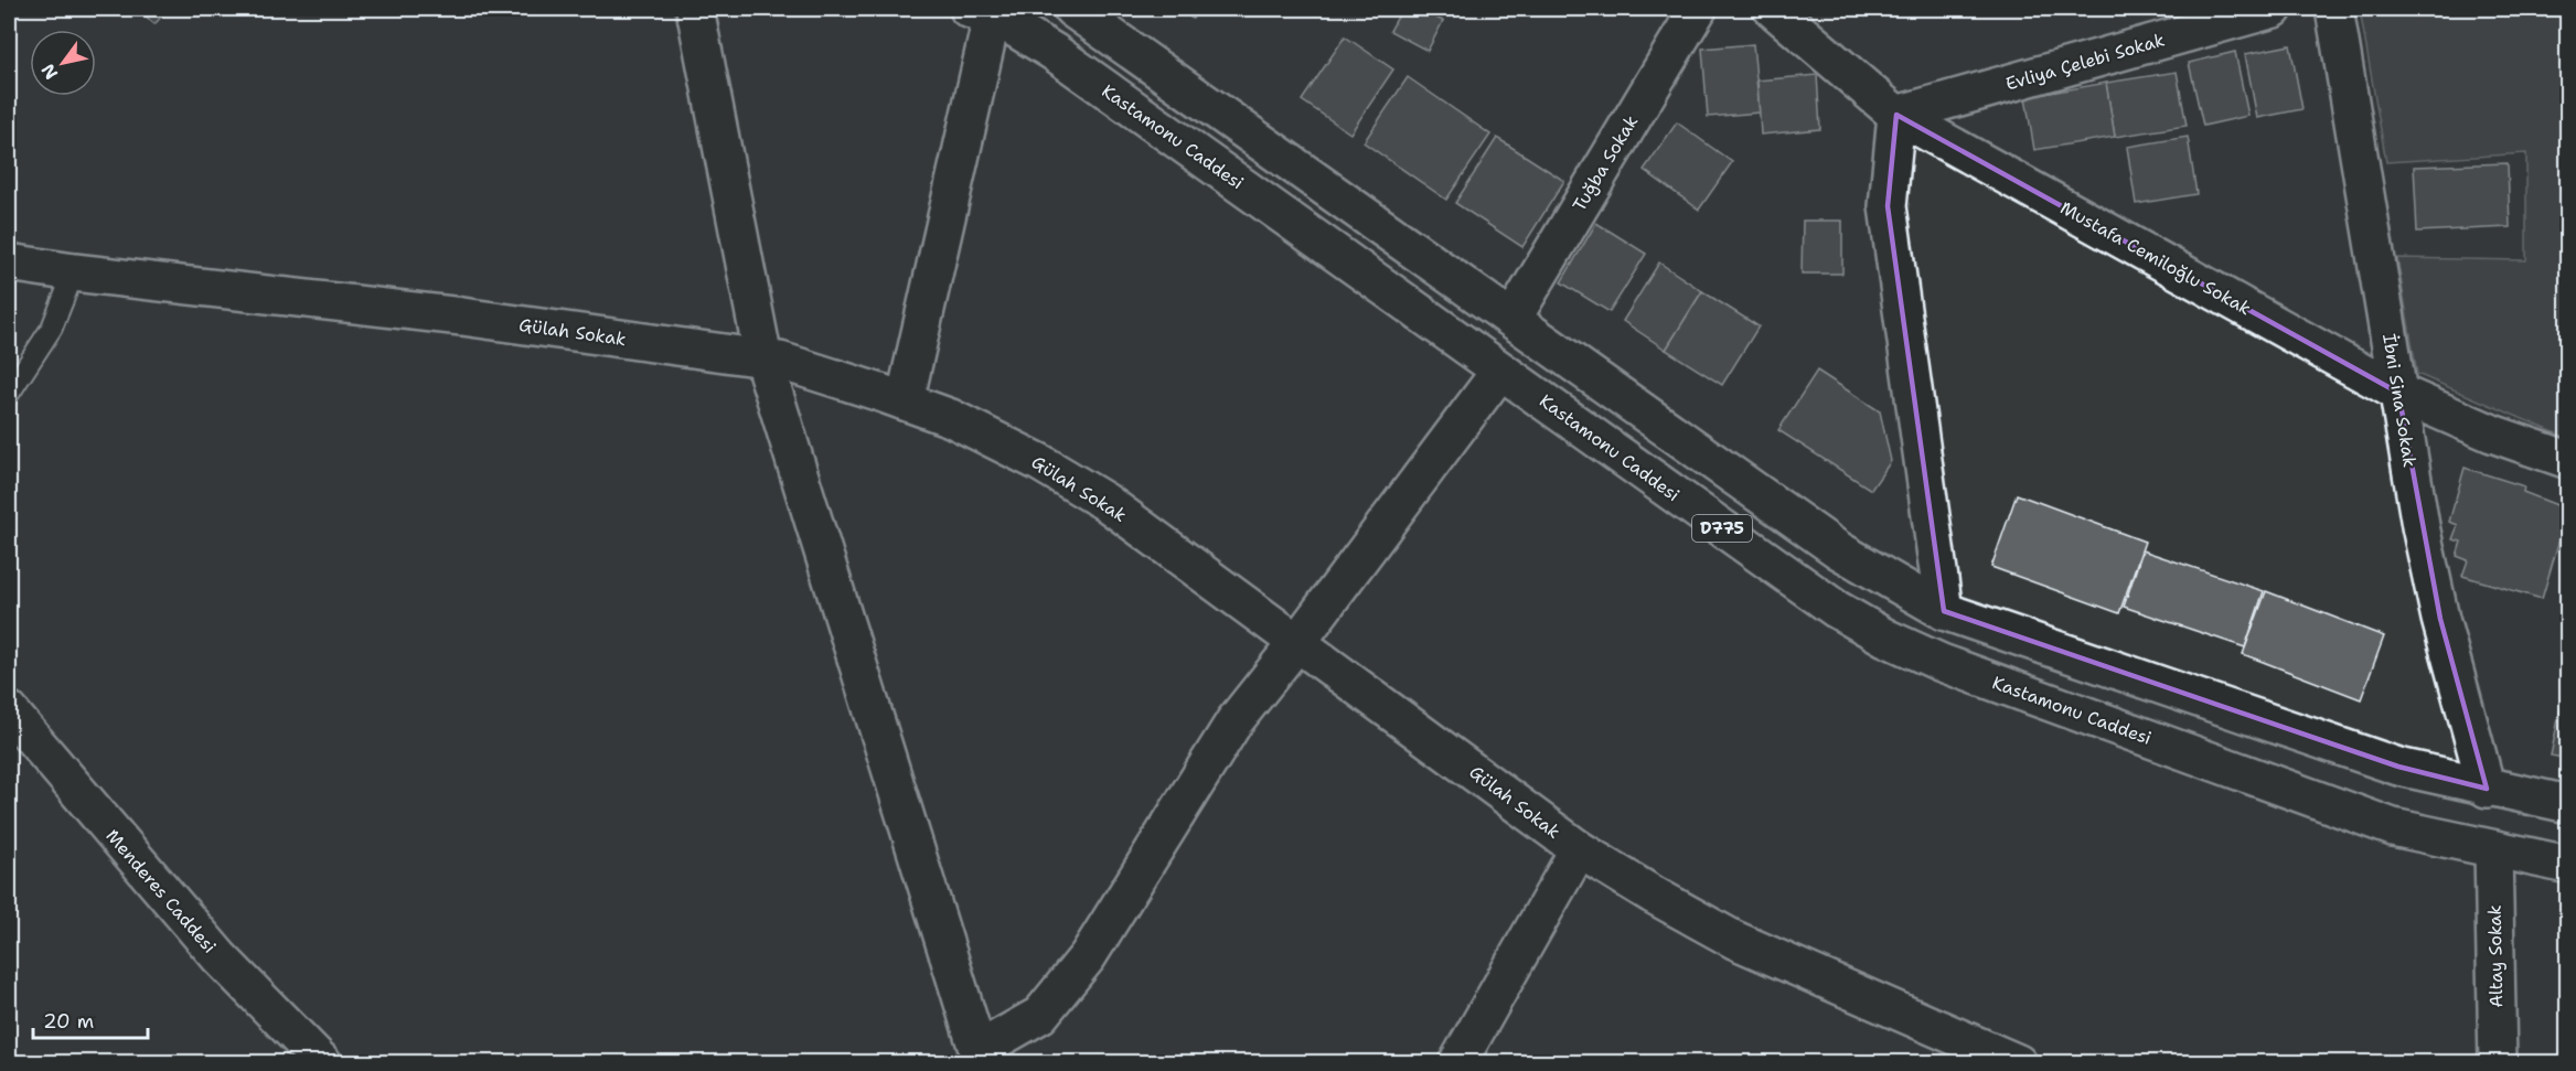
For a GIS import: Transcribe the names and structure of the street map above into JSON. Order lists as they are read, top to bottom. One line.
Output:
{"streets":{"street":["Evliya Çelebi Sokak","Kastamonu Caddesi","Tuğba Sokak","Mustafa Cemiloğlu Sokak","Gülah Sokak","İbni Sina Sokak","D775","Menderes Caddesi","Altay Sokak"]},"crossings":[["Evliya Çelebi Sokak","Mustafa Cemiloğlu Sokak"],["Kastamonu Caddesi","Altay Sokak"],["Tuğba Sokak","D775"],["Mustafa Cemiloğlu Sokak","İbni Sina Sokak"],["İbni Sina Sokak","D775"]],"scale_bar":"20 m","north":"bottom left"}
